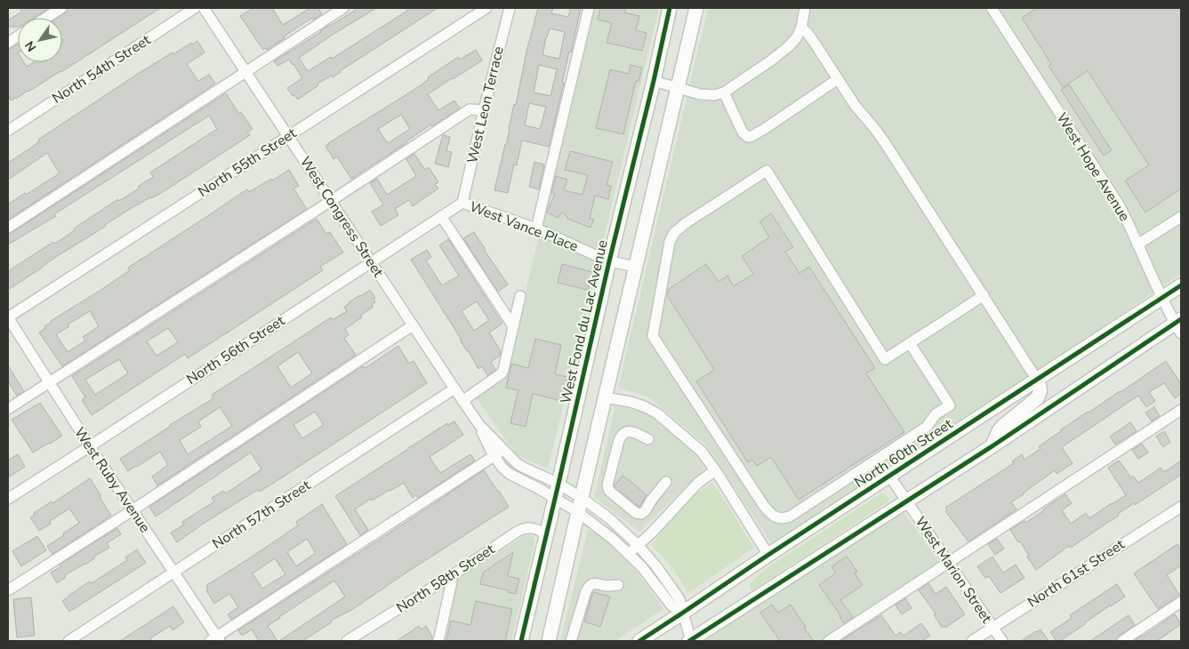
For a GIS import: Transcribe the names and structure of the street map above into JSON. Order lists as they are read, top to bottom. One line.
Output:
{"streets":{"main road":["West Fond du Lac Avenue","North 60th Street"],"street":["North 54th Street","West Leon Terrace","North 55th Street","West Hope Avenue","West Congress Street","West Vance Place","North 56th Street","West Ruby Avenue","North 57th Street","West Marion Street","North 61st Street","North 58th Street"]},"crossings":[["West Leon Terrace","West Vance Place"],["West Leon Terrace","North 56th Street"],["North 55th Street","West Congress Street"],["North 55th Street","West Ruby Avenue"],["West Hope Avenue","North 60th Street"],["West Congress Street","West Fond du Lac Avenue"],["West Congress Street","North 56th Street"],["West Congress Street","North 60th Street"],["West Congress Street","North 57th Street"],["West Vance Place","West Fond du Lac Avenue"],["West Vance Place","North 56th Street"],["West Fond du Lac Avenue","North 58th Street"],["North 56th Street","West Ruby Avenue"],["North 60th Street","West Marion Street"],["West Ruby Avenue","North 57th Street"],["West Marion Street","North 61st Street"]],"north":"bottom left"}
